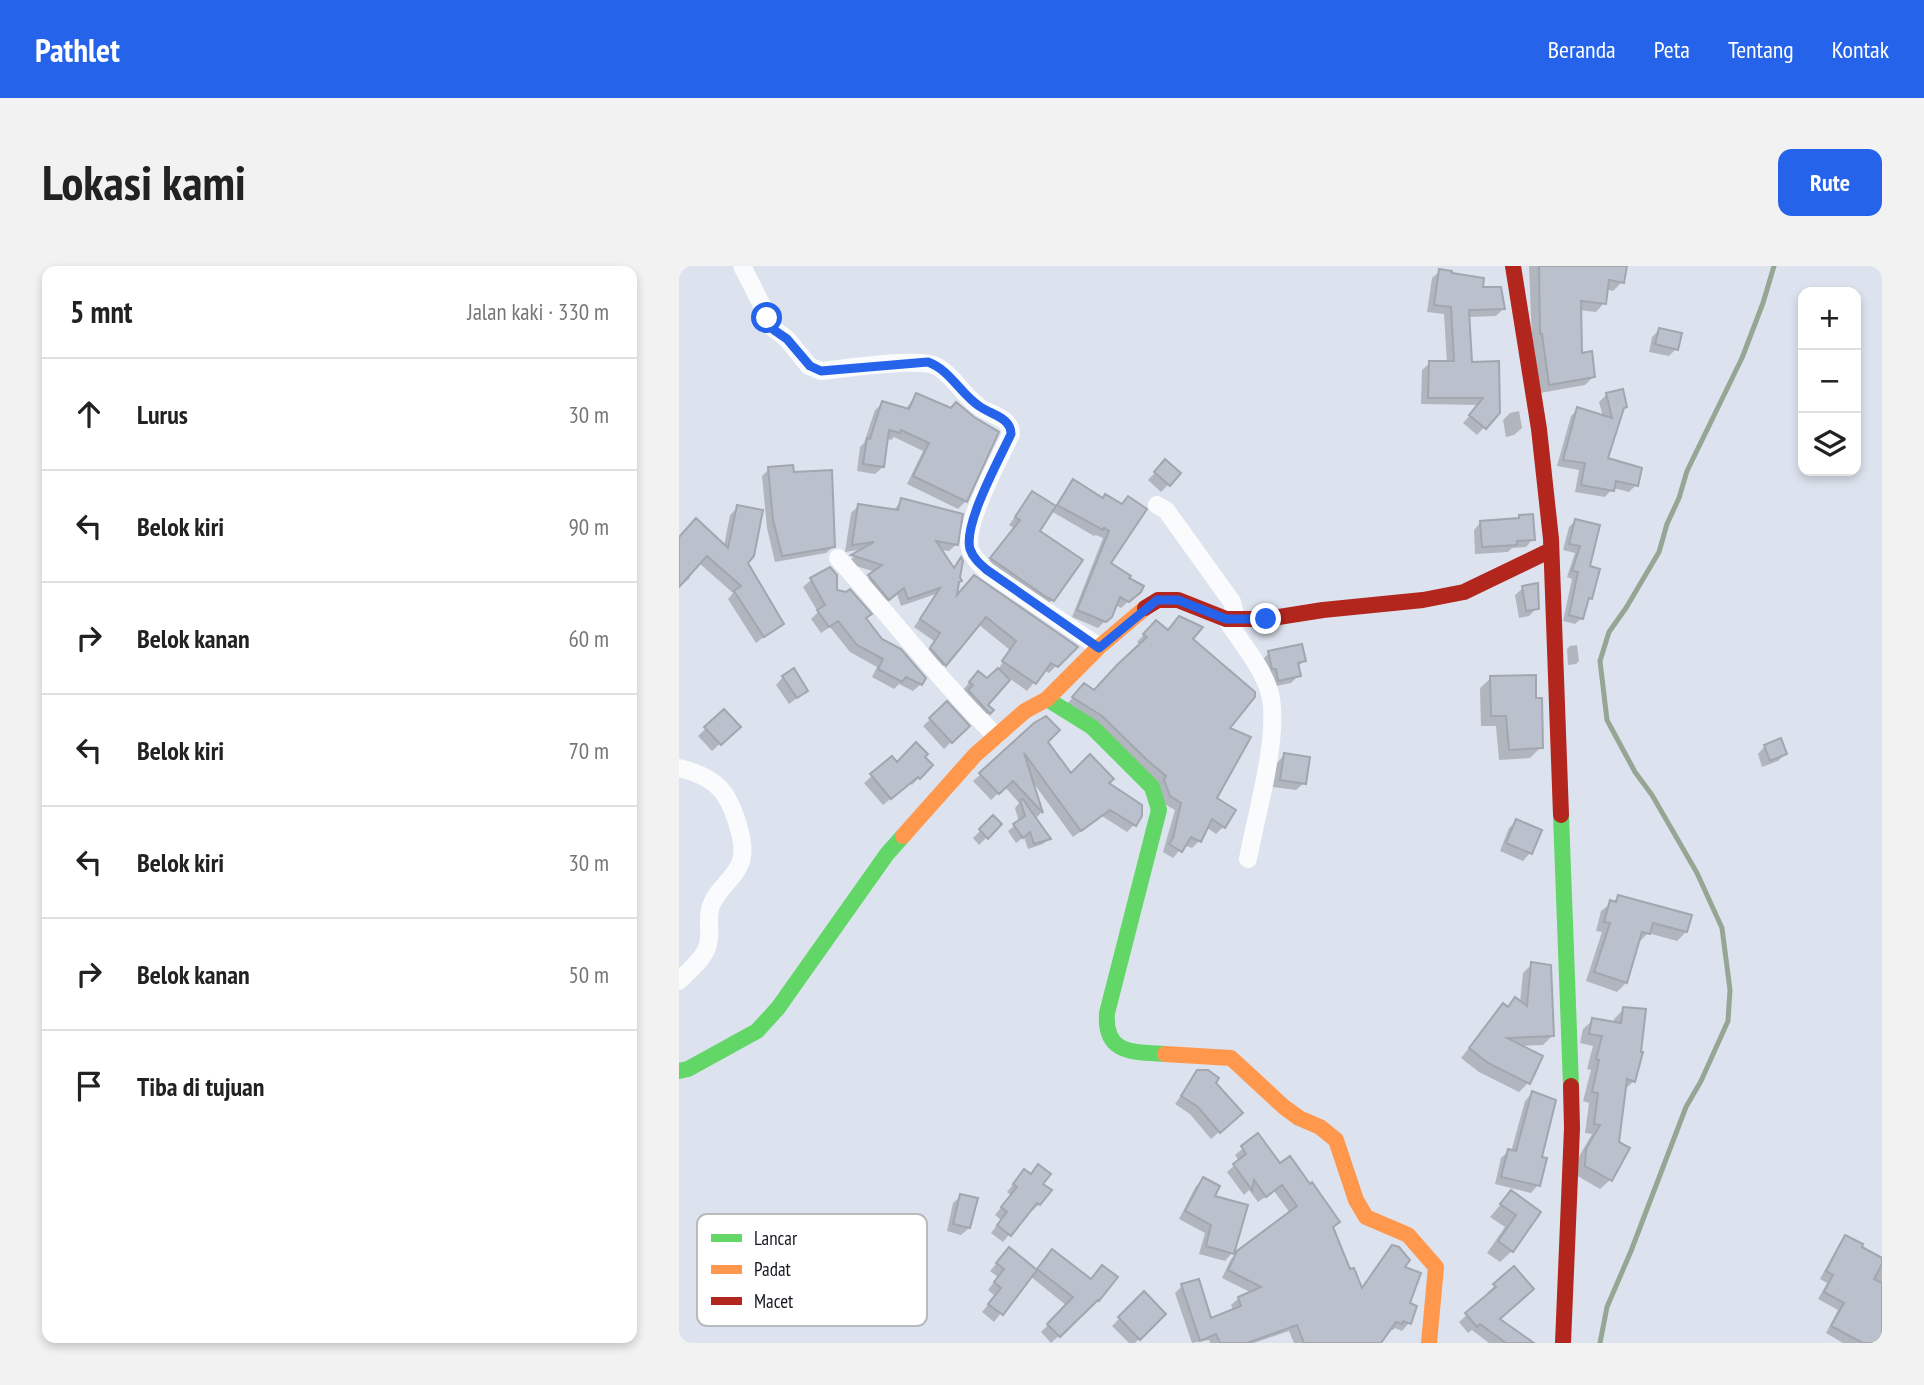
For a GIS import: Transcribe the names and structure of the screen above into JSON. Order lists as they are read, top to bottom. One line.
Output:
{"legend":["Lancar","Padat","Macet"],"page":{"header":"Pathlet","nav":["Beranda","Peta","Tentang","Kontak"],"buttons":"Rute","title":"Lokasi kami","heading":["5 mnt","Jalan kaki · 330 m"],"map_buttons":["+","−"],"list":[["Lurus","30 m"],["Belok kiri","90 m"],["Belok kanan","60 m"],["Belok kiri","70 m"],["Belok kiri","30 m"],["Belok kanan","50 m"],"Tiba di tujuan"]}}
